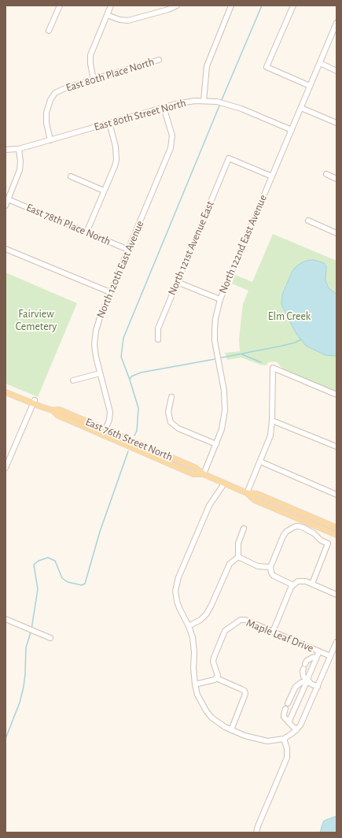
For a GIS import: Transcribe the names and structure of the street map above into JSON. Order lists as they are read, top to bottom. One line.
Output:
{"streets":{"main road":["East 76th Street North"],"street":["East 80th Place North","East 80th Street North","East 78th Place North","North 122nd East Avenue","North 121st Avenue East","North 120th East Avenue","Maple Leaf Drive"]},"crossings":[["East 80th Place North","East 80th Street North"],["East 80th Street North","North 122nd East Avenue"],["East 80th Street North","North 120th East Avenue"],["East 78th Place North","North 120th East Avenue"],["North 122nd East Avenue","North 121st Avenue East"],["North 122nd East Avenue","East 76th Street North"],["North 120th East Avenue","East 76th Street North"]],"parks":["Fairview Cemetery","Elm Creek"]}
